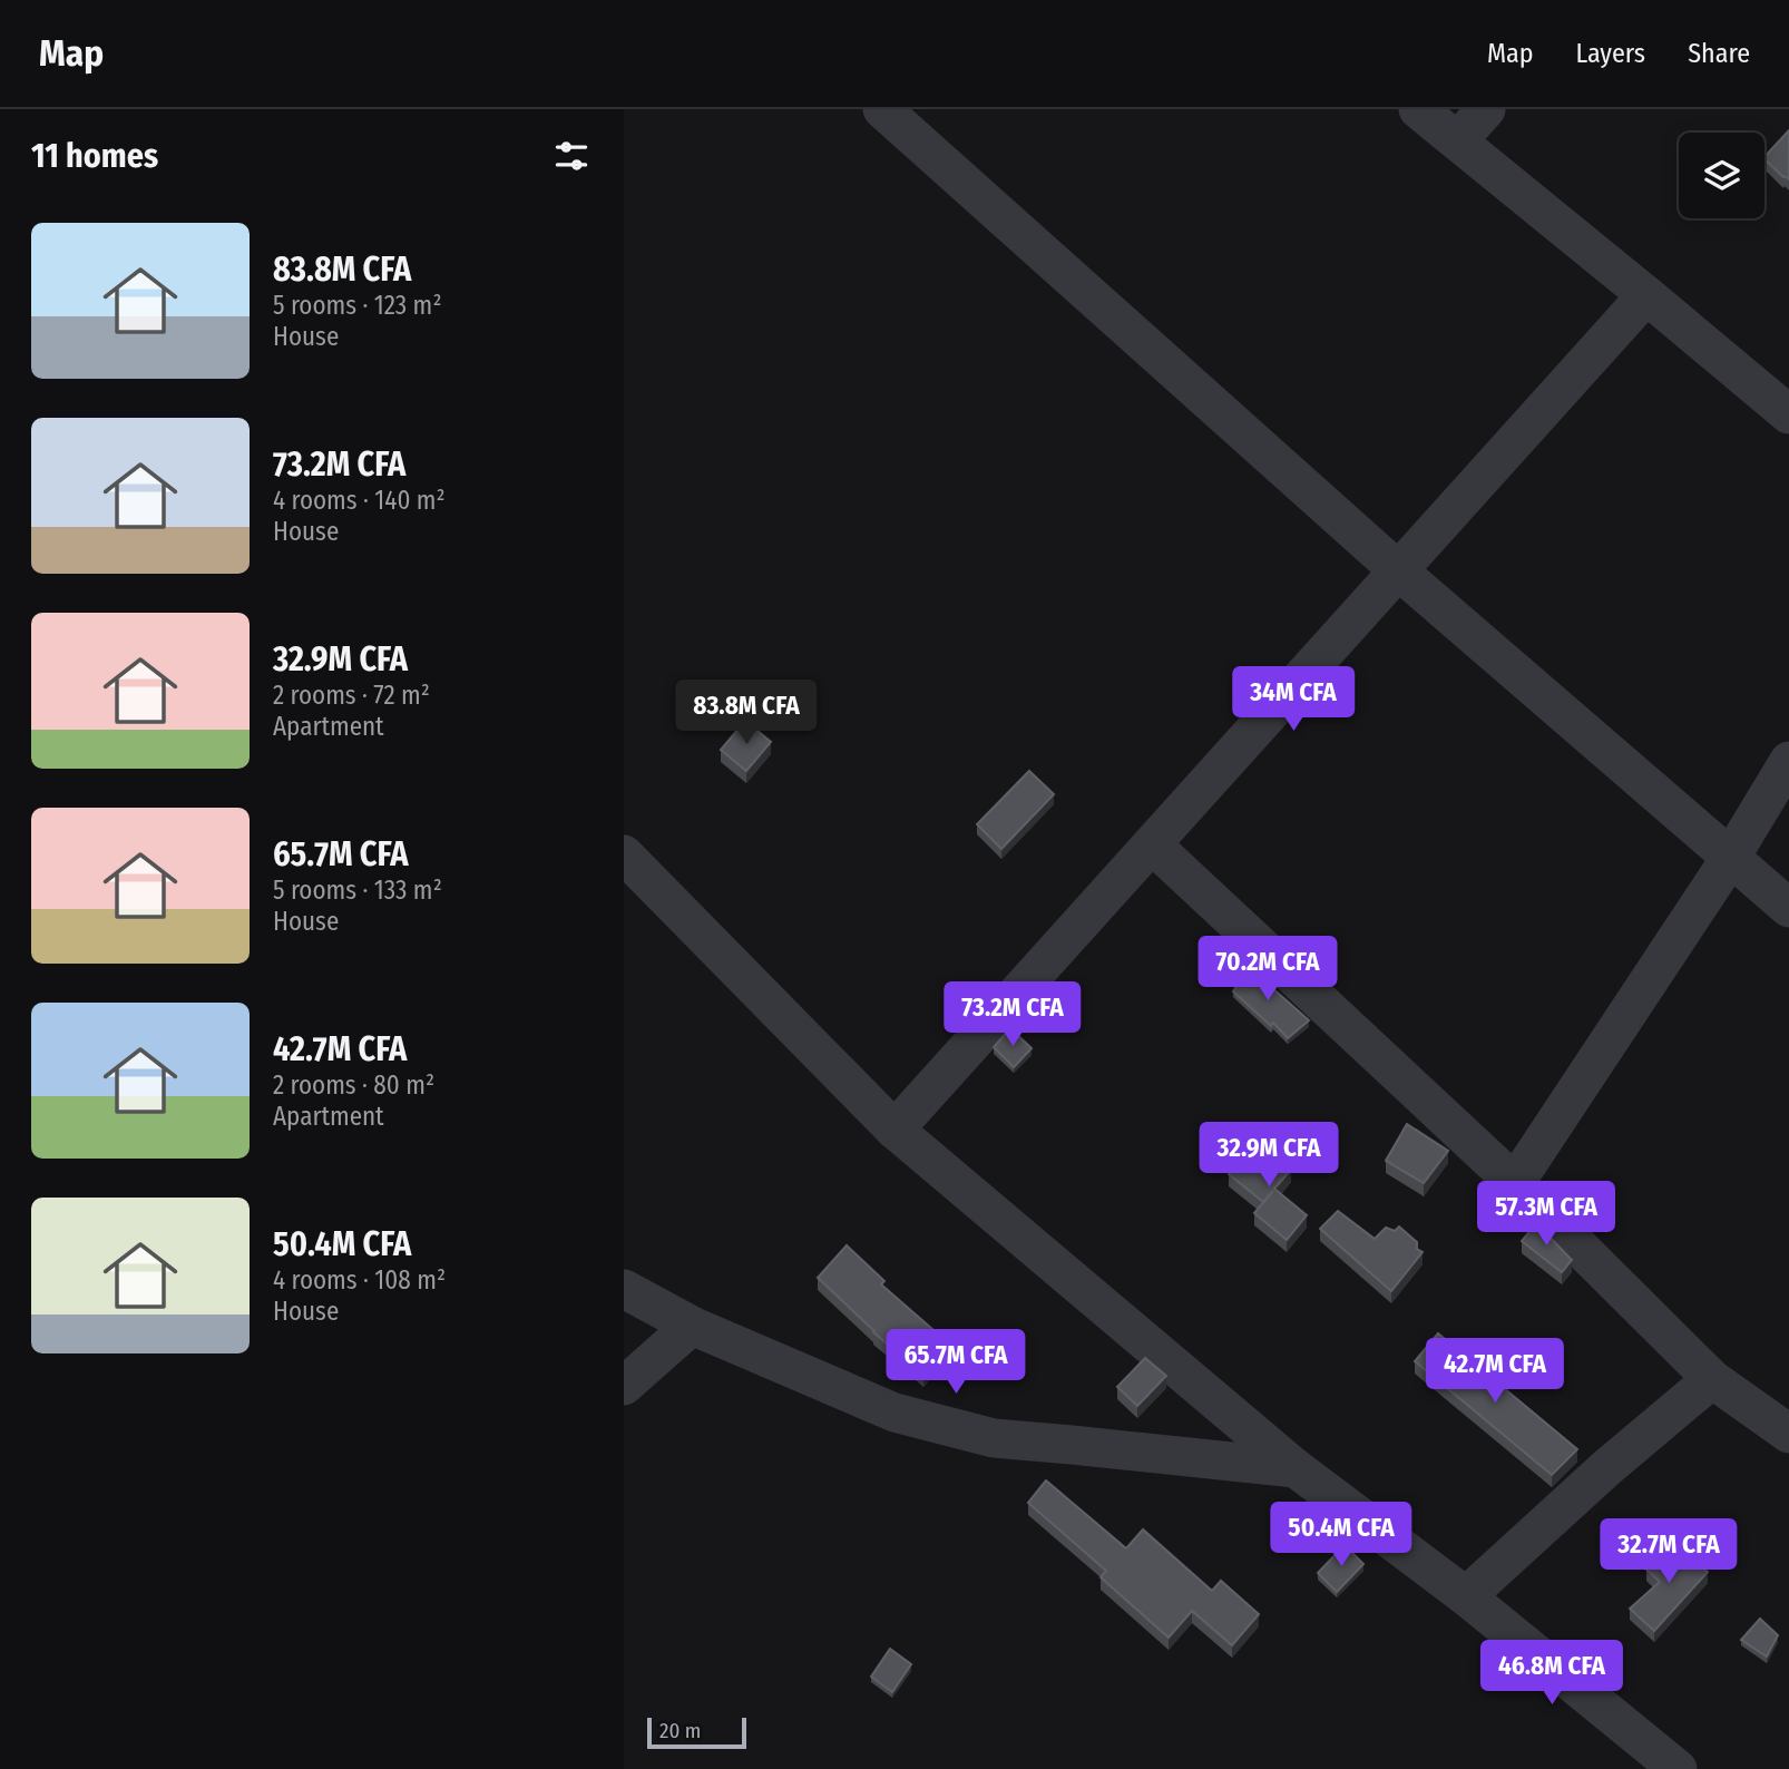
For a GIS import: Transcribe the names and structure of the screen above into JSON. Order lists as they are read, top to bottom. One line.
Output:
{"scale_bar":"20 m","page":{"header":"Map","nav":["Map","Layers","Share"],"heading":"11 homes","list":[{"name":"83.8M CFA","note":"5 rooms · 123 m² · House"},{"name":"73.2M CFA","note":"4 rooms · 140 m² · House"},{"name":"32.9M CFA","note":"2 rooms · 72 m² · Apartment"},{"name":"65.7M CFA","note":"5 rooms · 133 m² · House"},{"name":"42.7M CFA","note":"2 rooms · 80 m² · Apartment"},{"name":"50.4M CFA","note":"4 rooms · 108 m² · House"}],"price":["34M CFA","83.8M CFA","70.2M CFA","73.2M CFA","32.9M CFA","57.3M CFA","65.7M CFA","42.7M CFA","50.4M CFA","32.7M CFA","46.8M CFA"],"scale":"20 m"}}
